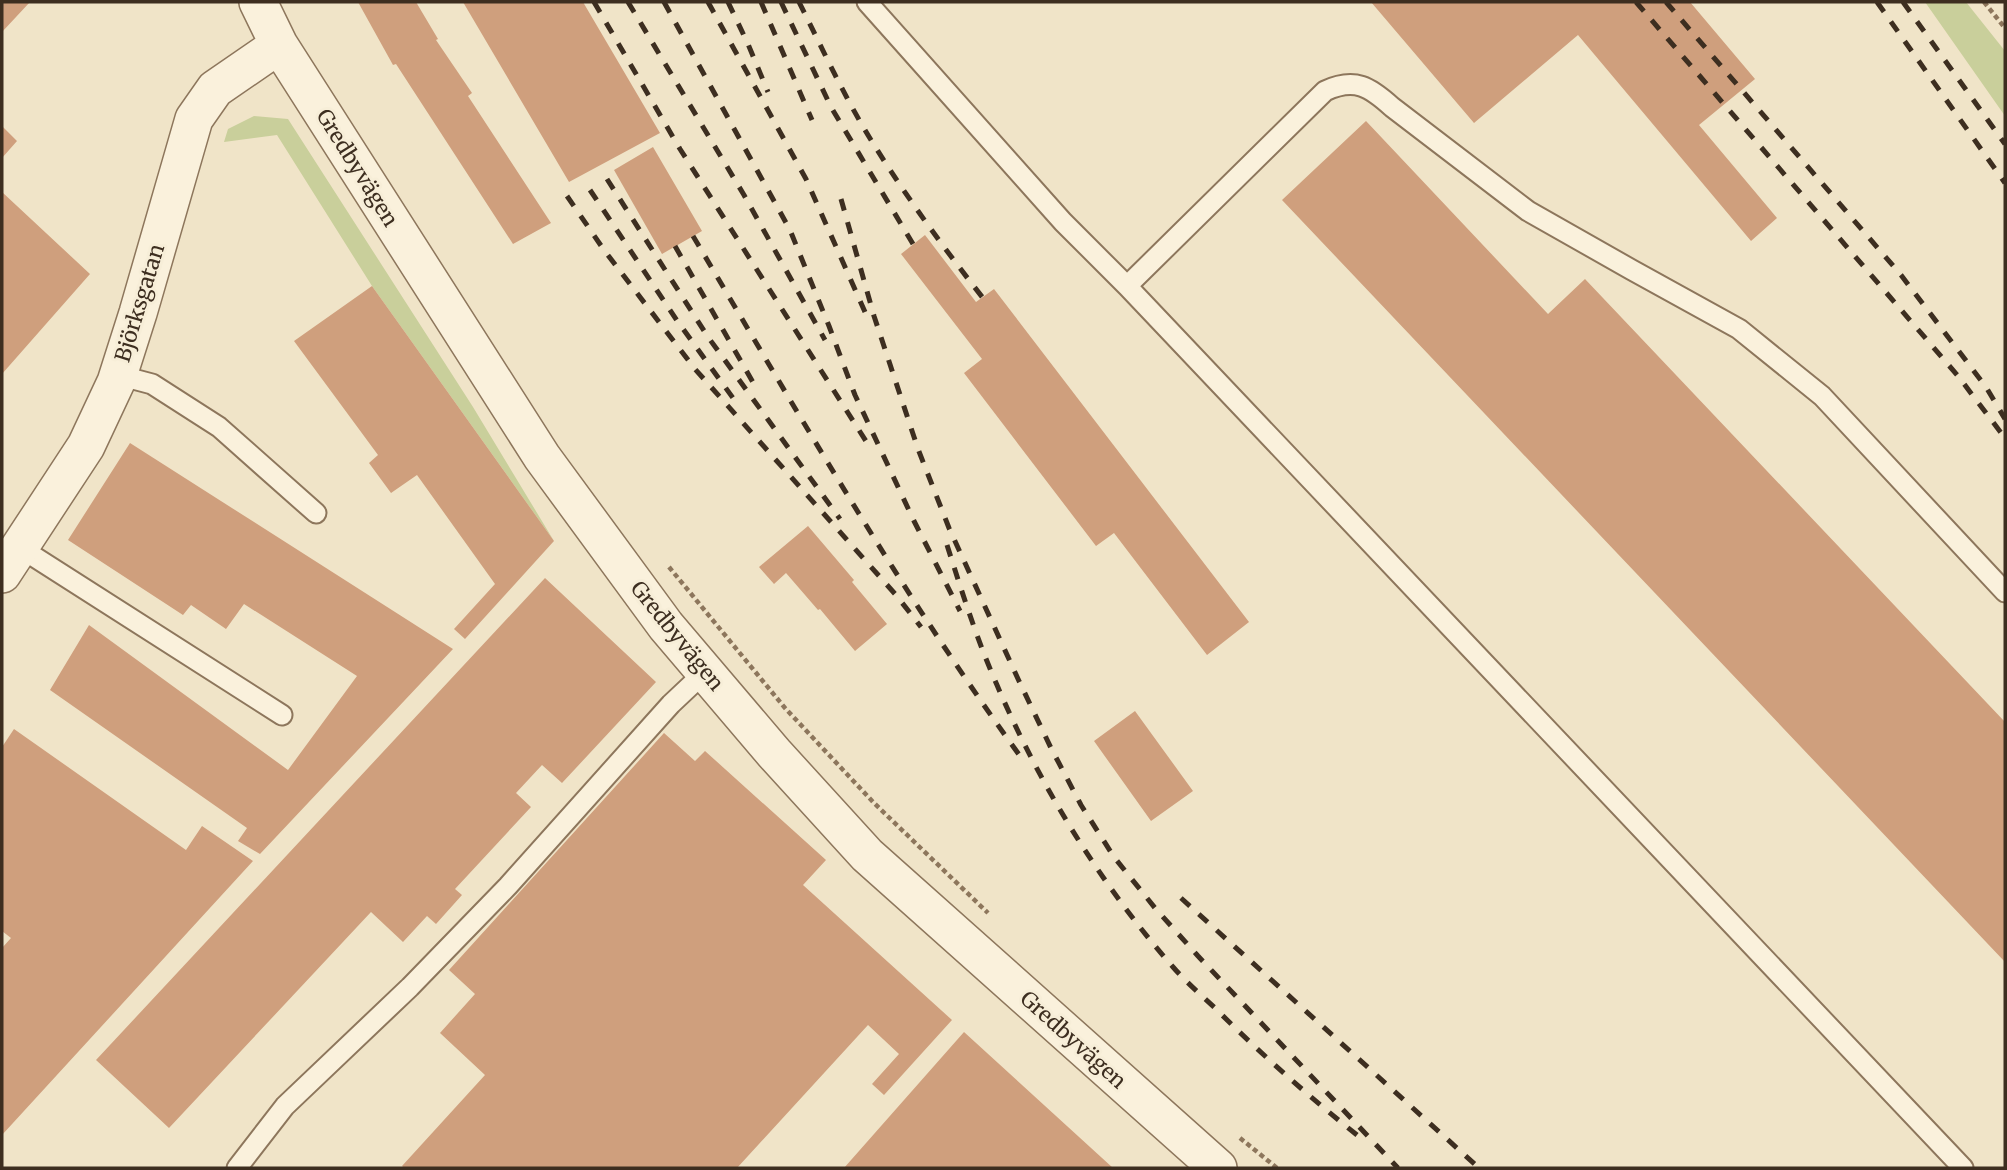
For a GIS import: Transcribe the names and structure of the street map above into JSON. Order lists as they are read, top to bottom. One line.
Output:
{"streets":{"street":["Gredbyvägen","Björksgatan"]},"crossings":[["Gredbyvägen","Björksgatan"]]}
